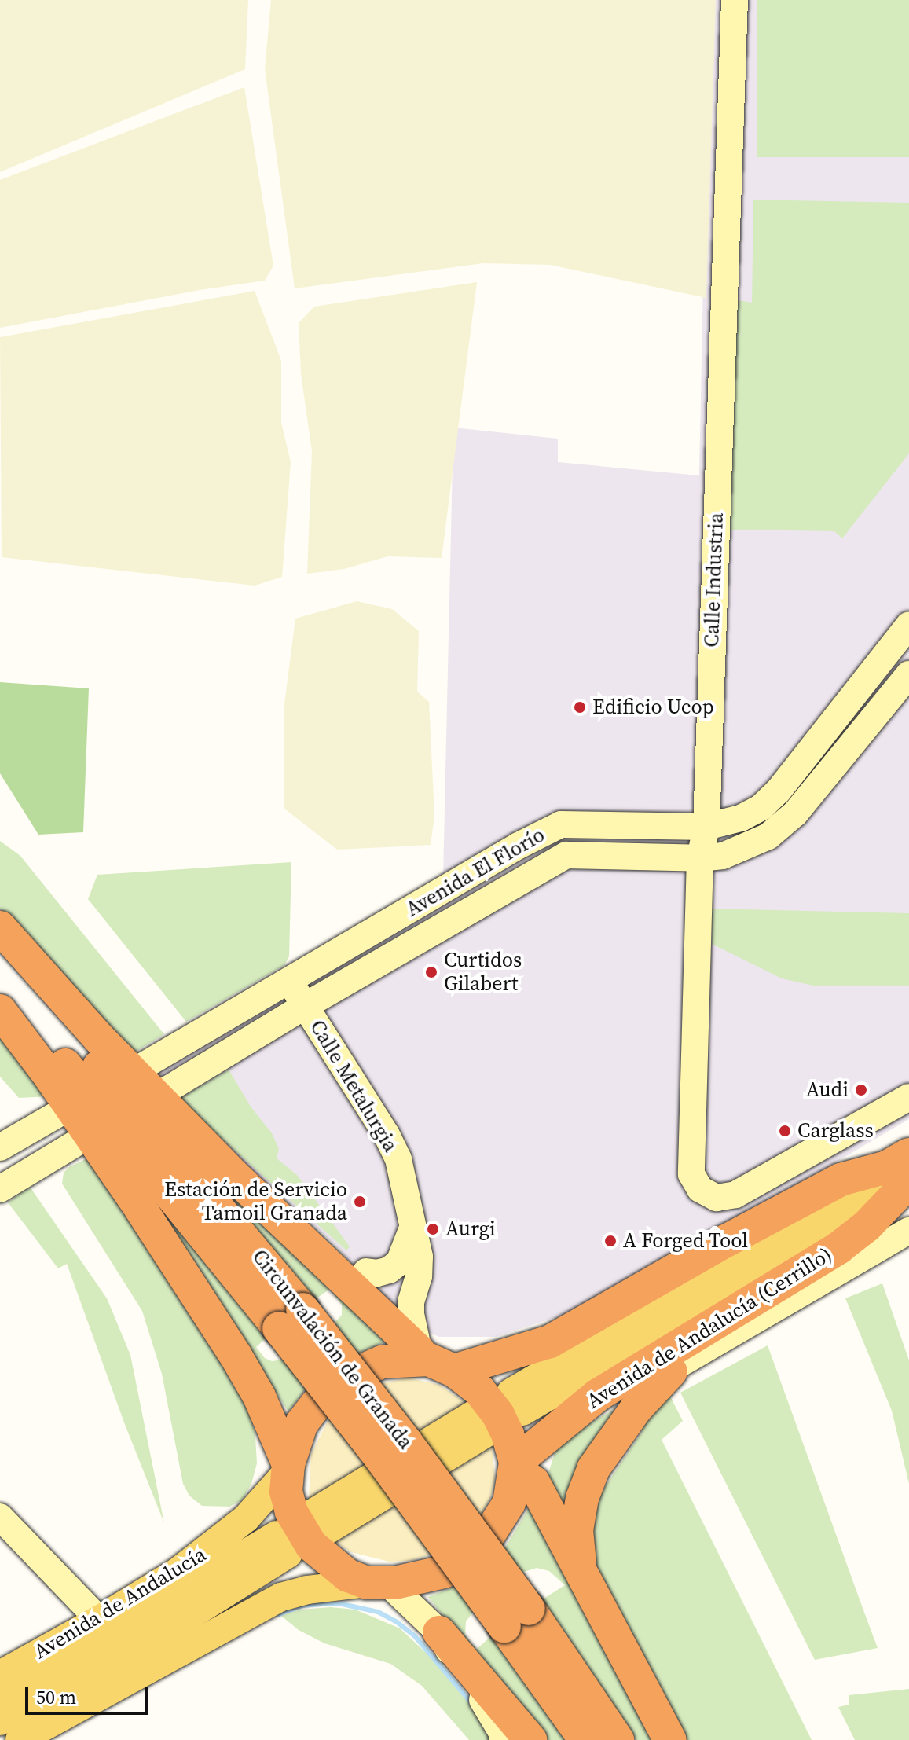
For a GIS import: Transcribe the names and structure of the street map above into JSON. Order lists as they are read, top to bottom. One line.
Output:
{"streets":{"highway":["Avenida de Andalucía (Cerrillo)","Circunvalación de Granada"],"main road":["Calle Industria","Avenida El Florío","Calle Metalurgia","Avenida de Andalucía"]},"crossings":[["Calle Industria","Avenida El Florío"],["Avenida El Florío","Calle Metalurgia"],["Calle Metalurgia","Avenida de Andalucía (Cerrillo)"],["Calle Metalurgia","Avenida de Andalucía"],["Avenida de Andalucía (Cerrillo)","Avenida de Andalucía"]],"places":["Edificio Ucop","Curtidos Gilabert","Audi","Carglass","Estación de Servicio Tamoil Granada","Aurgi","A Forged Tool"],"scale_bar":"50 m"}
